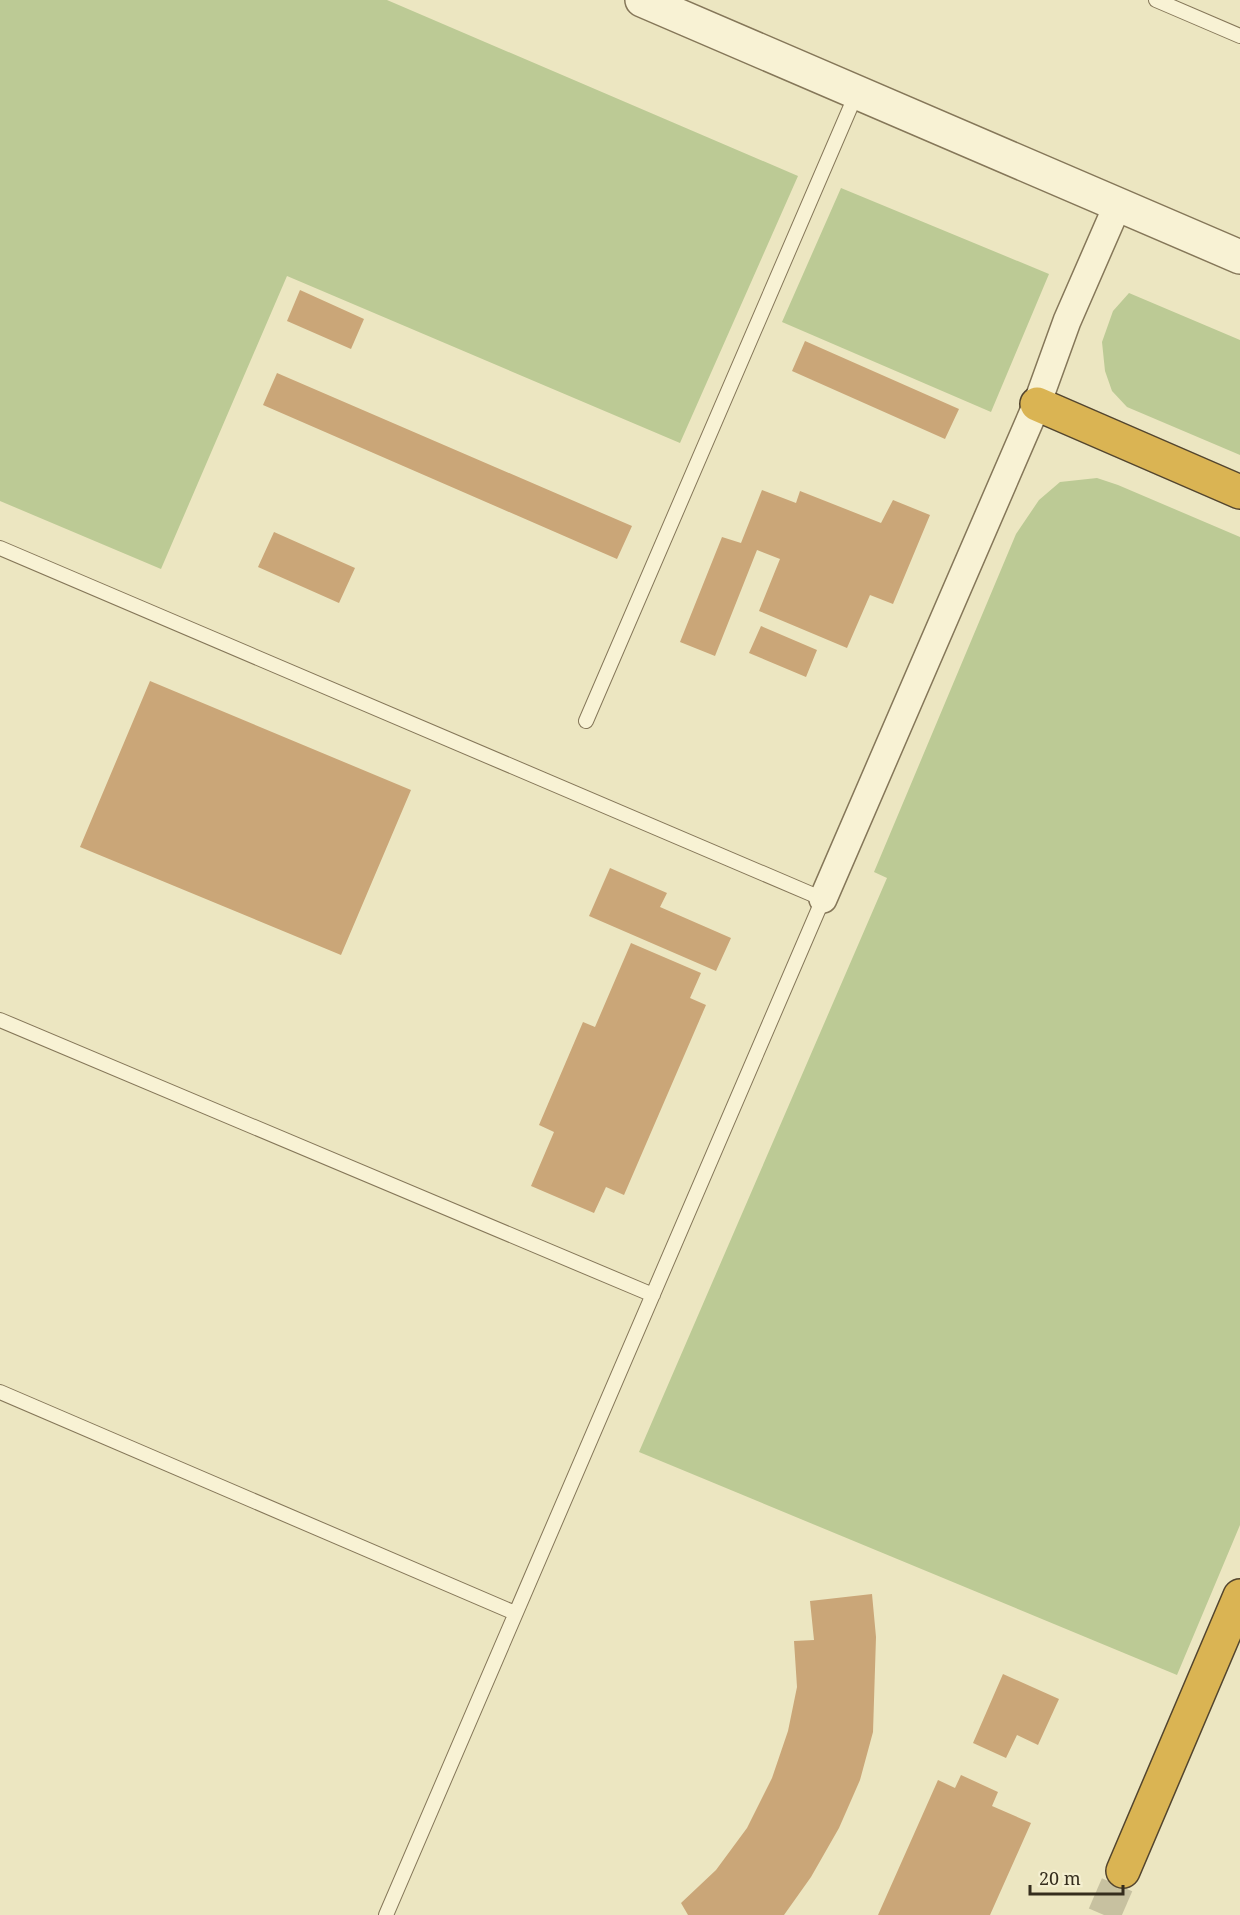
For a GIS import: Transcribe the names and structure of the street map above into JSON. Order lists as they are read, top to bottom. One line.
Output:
{"scale_bar":"20 m"}
